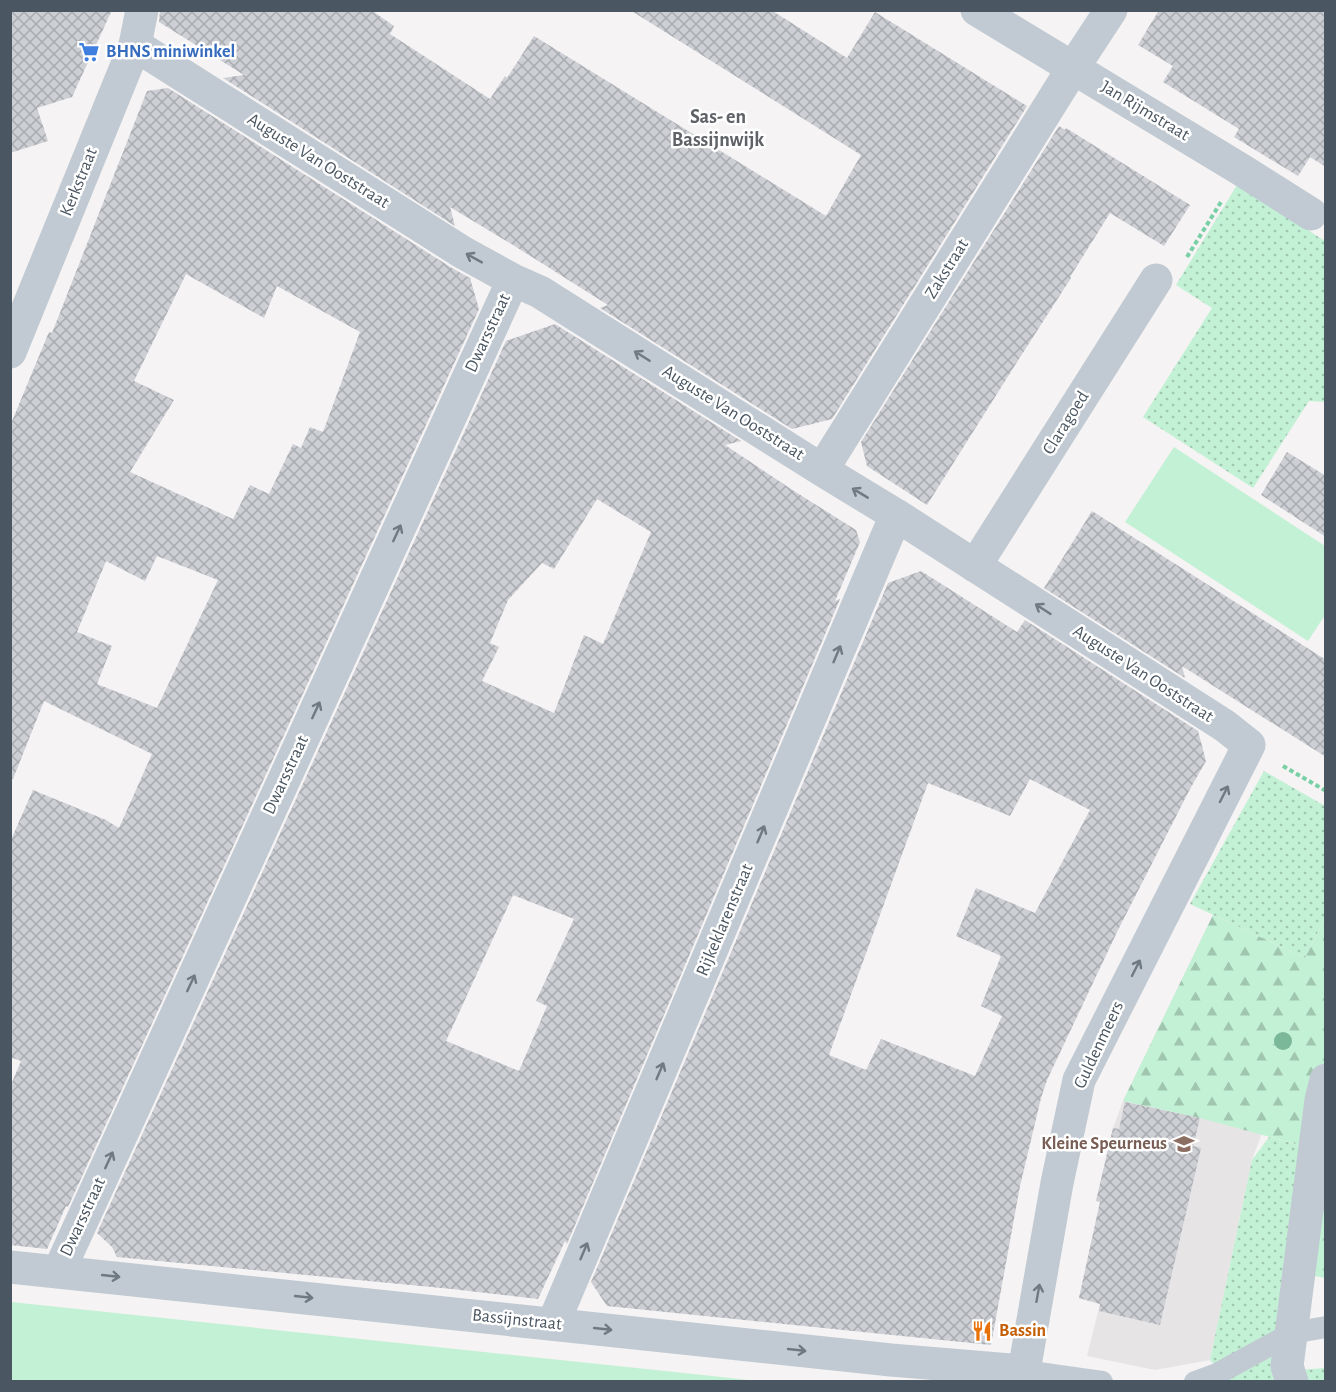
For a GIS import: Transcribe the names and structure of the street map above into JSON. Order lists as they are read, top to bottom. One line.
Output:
{"streets":{"street":["Jan Rijmstraat","Auguste Van Ooststraat","Kerkstraat","Zakstraat","Dwarsstraat","Claragoed","Rijkeklarenstraat","Guldenmeers","Bassijnstraat"]},"crossings":[["Jan Rijmstraat","Zakstraat"],["Auguste Van Ooststraat","Kerkstraat"],["Auguste Van Ooststraat","Zakstraat"],["Auguste Van Ooststraat","Dwarsstraat"],["Auguste Van Ooststraat","Claragoed"],["Auguste Van Ooststraat","Rijkeklarenstraat"],["Auguste Van Ooststraat","Guldenmeers"],["Dwarsstraat","Bassijnstraat"],["Rijkeklarenstraat","Bassijnstraat"],["Guldenmeers","Bassijnstraat"]],"one_way":["Auguste Van Ooststraat","Dwarsstraat","Rijkeklarenstraat","Bassijnstraat"],"districts":["Sas- en Bassijnwijk"],"places":{"supermarket":["BHNS miniwinkel"],"school or university":["Kleine Speurneus"],"restaurant":["Bassin"]}}
